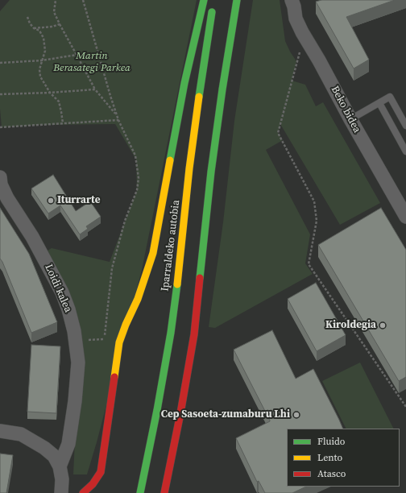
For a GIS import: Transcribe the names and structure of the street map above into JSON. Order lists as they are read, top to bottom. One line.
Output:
{"streets":{"highway":["Iparraldeko autobia"],"street":["Beko bidea","Loidi kalea"]},"parks":["Martin Berasategi Parkea"],"places":["Iturrarte","Kiroldegia","Cep Sasoeta-zumaburu Lhi"],"legend":["Fluido","Lento","Atasco"]}
